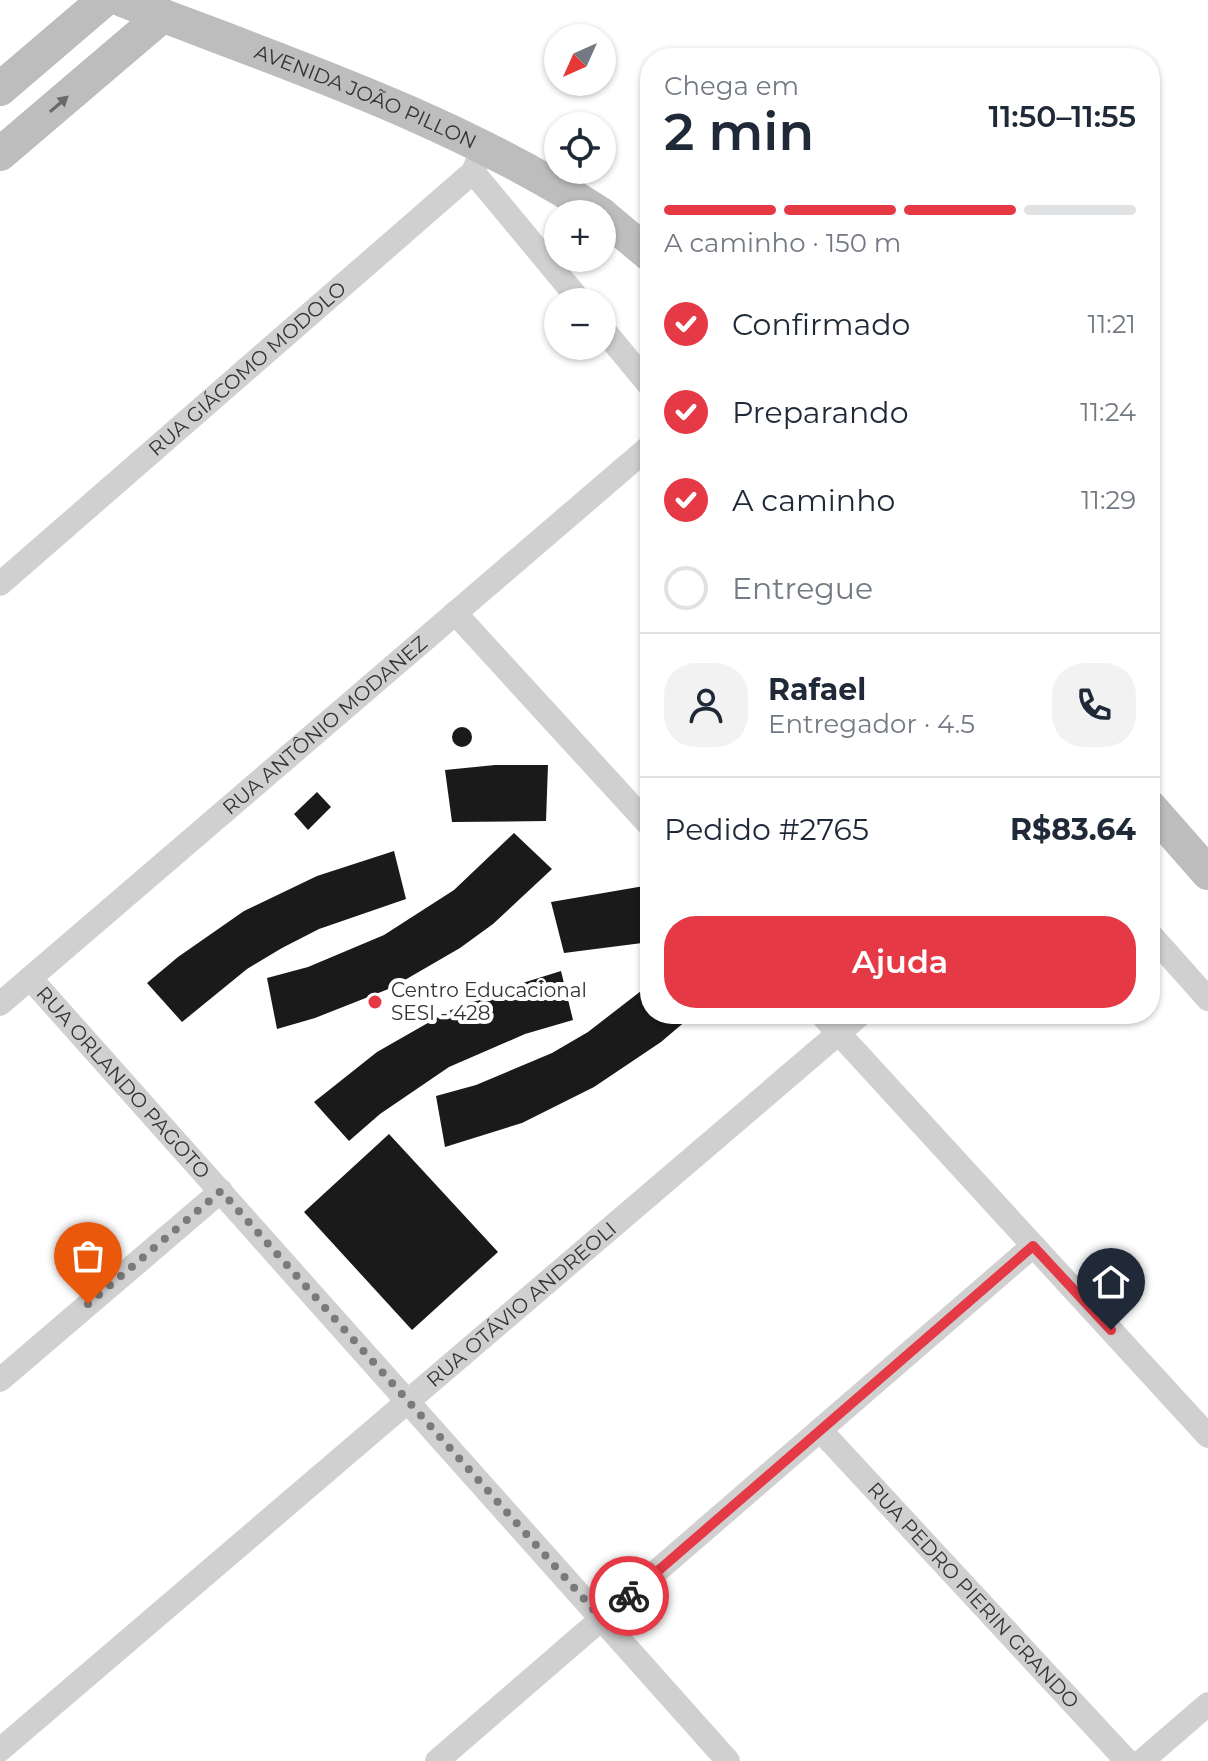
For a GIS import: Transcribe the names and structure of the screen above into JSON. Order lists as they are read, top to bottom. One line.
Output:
{"streets":{"main road":["AVENIDA JOÃO PILLON"],"street":["RUA GIÁCOMO MODOLO","RUA ANTÔNIO MODANEZ","RUA ORLANDO PAGOTO","RUA OTÁVIO ANDREOLI","RUA PEDRO PIERIN GRANDO"]},"crossings":[["AVENIDA JOÃO PILLON","RUA GIÁCOMO MODOLO"],["RUA ANTÔNIO MODANEZ","RUA ORLANDO PAGOTO"],["RUA ORLANDO PAGOTO","RUA OTÁVIO ANDREOLI"]],"places":["Centro Educacional SESI - 428"],"north":"bottom left","page":{"map_buttons":["+","−"],"heading":["2 min","Chega em","11:50–11:55"],"panel":["Rafael","Entregador · 4.5","Pedido #2765","R$83.64"],"bar":"A caminho · 150 m","list":[["Confirmado","11:21"],["Preparando","11:24"],["A caminho","11:29"],"Entregue"],"buttons":"Ajuda"}}
